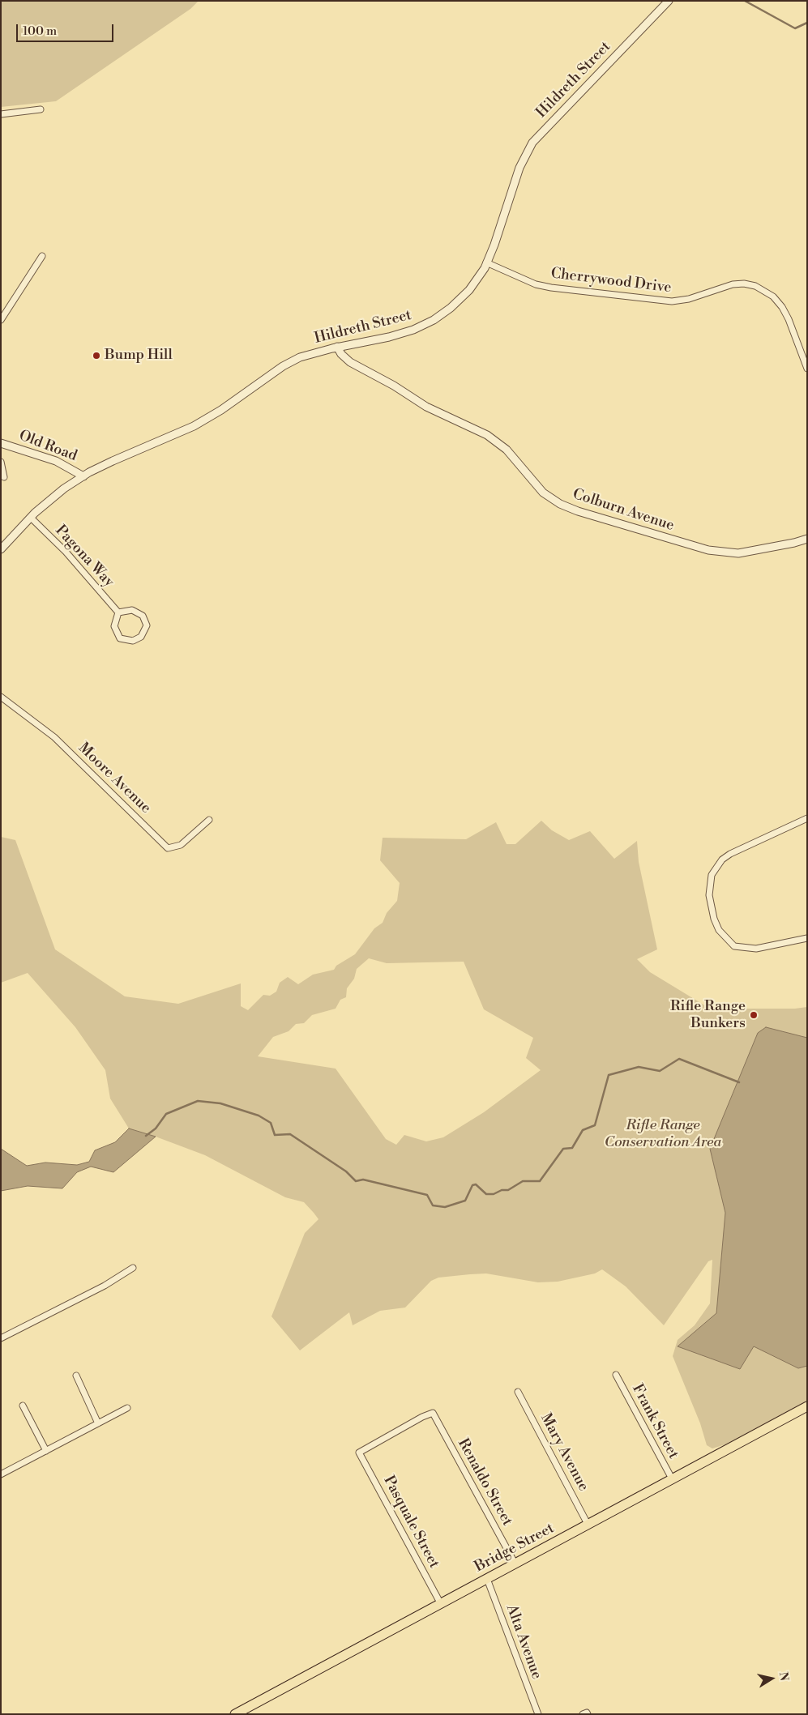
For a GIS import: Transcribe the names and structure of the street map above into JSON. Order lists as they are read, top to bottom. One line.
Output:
{"streets":{"main road":["Bridge Street"],"street":["Hildreth Street","Cherrywood Drive","Old Road","Colburn Avenue","Pagona Way","Moore Avenue","Frank Street","Mary Avenue","Renaldo Street","Pasquale Street","Alta Avenue"]},"crossings":[["Hildreth Street","Cherrywood Drive"],["Hildreth Street","Old Road"],["Hildreth Street","Colburn Avenue"],["Hildreth Street","Pagona Way"],["Frank Street","Bridge Street"],["Mary Avenue","Bridge Street"],["Renaldo Street","Pasquale Street"],["Renaldo Street","Bridge Street"],["Pasquale Street","Bridge Street"],["Bridge Street","Alta Avenue"]],"parks":["Rifle Range Conservation Area"],"places":["Bump Hill","Rifle Range Bunkers"],"scale_bar":"100 m","north":"right"}
